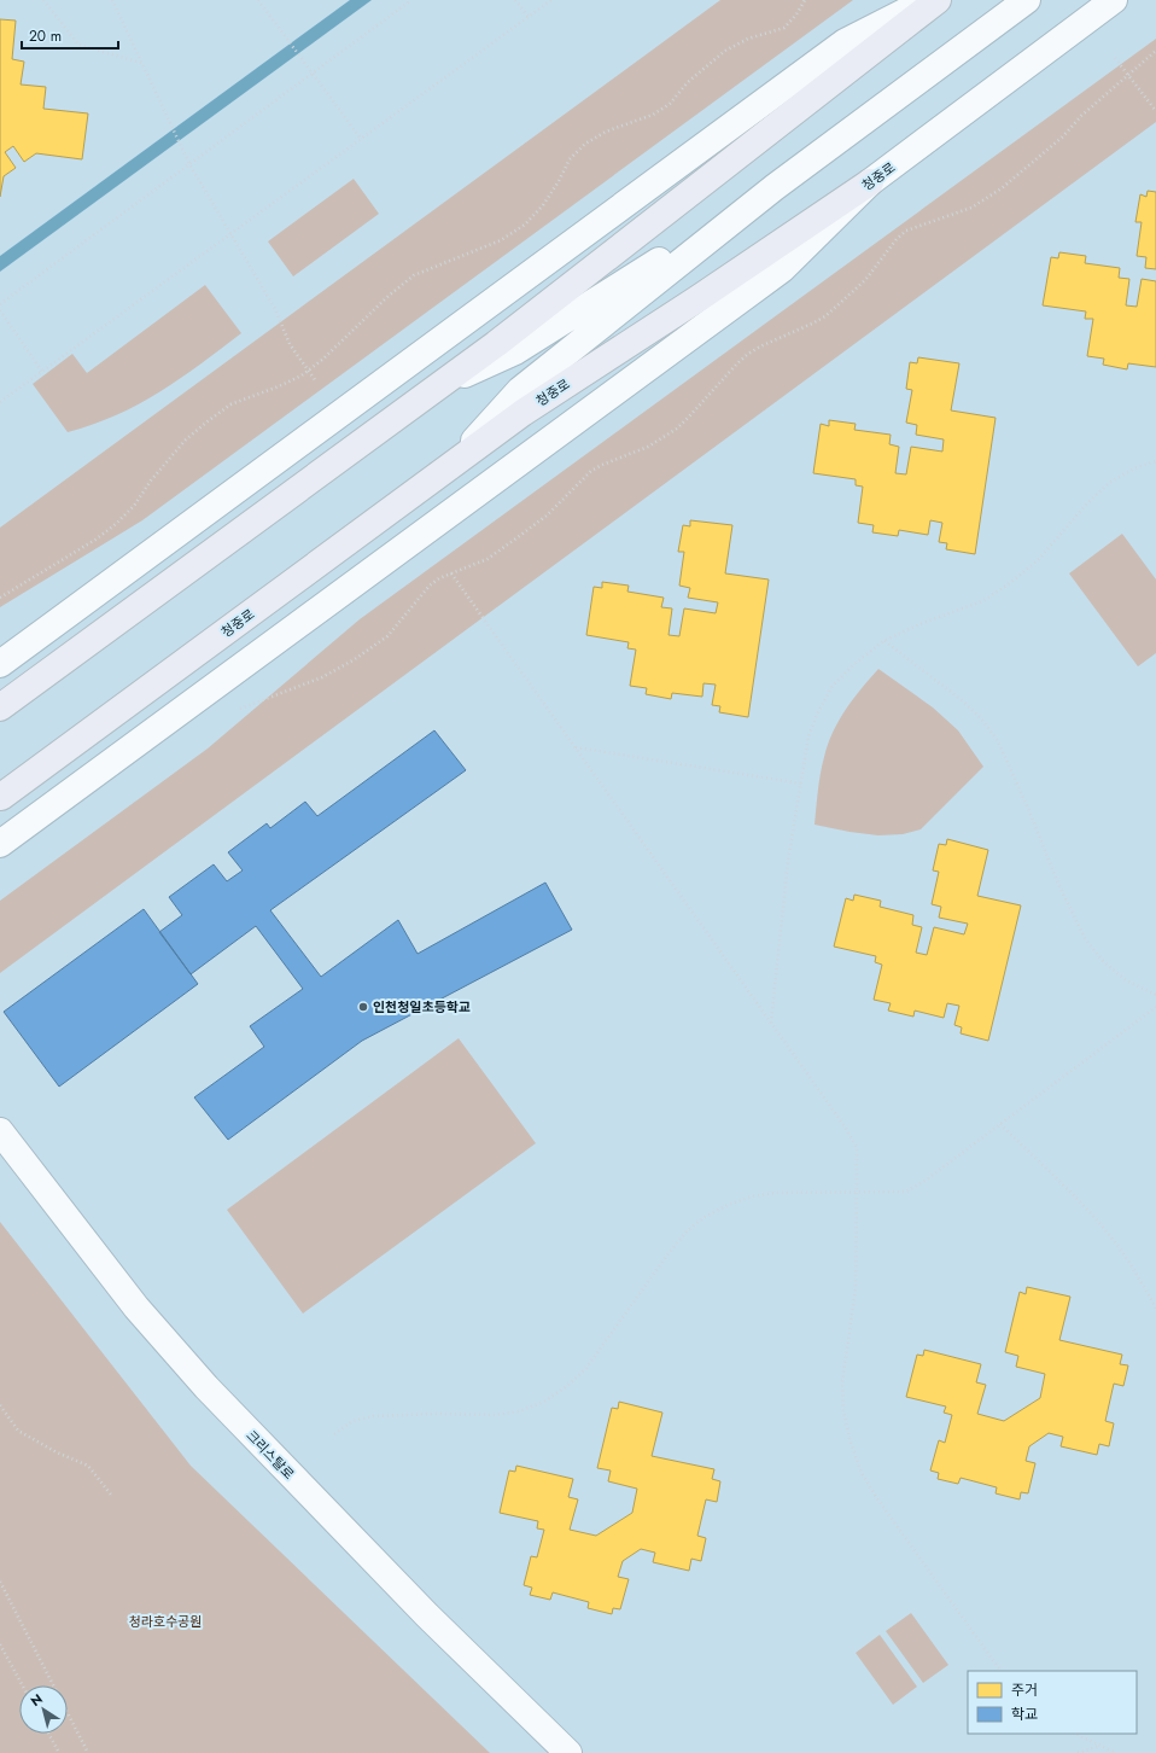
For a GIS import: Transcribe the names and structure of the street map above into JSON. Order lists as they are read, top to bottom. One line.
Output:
{"streets":{"main road":["청중로"],"street":["크리스탈로"]},"parks":["청라호수공원"],"places":["인천청일초등학교"],"legend":["주거","학교"],"scale_bar":"20 m","north":"top left"}
